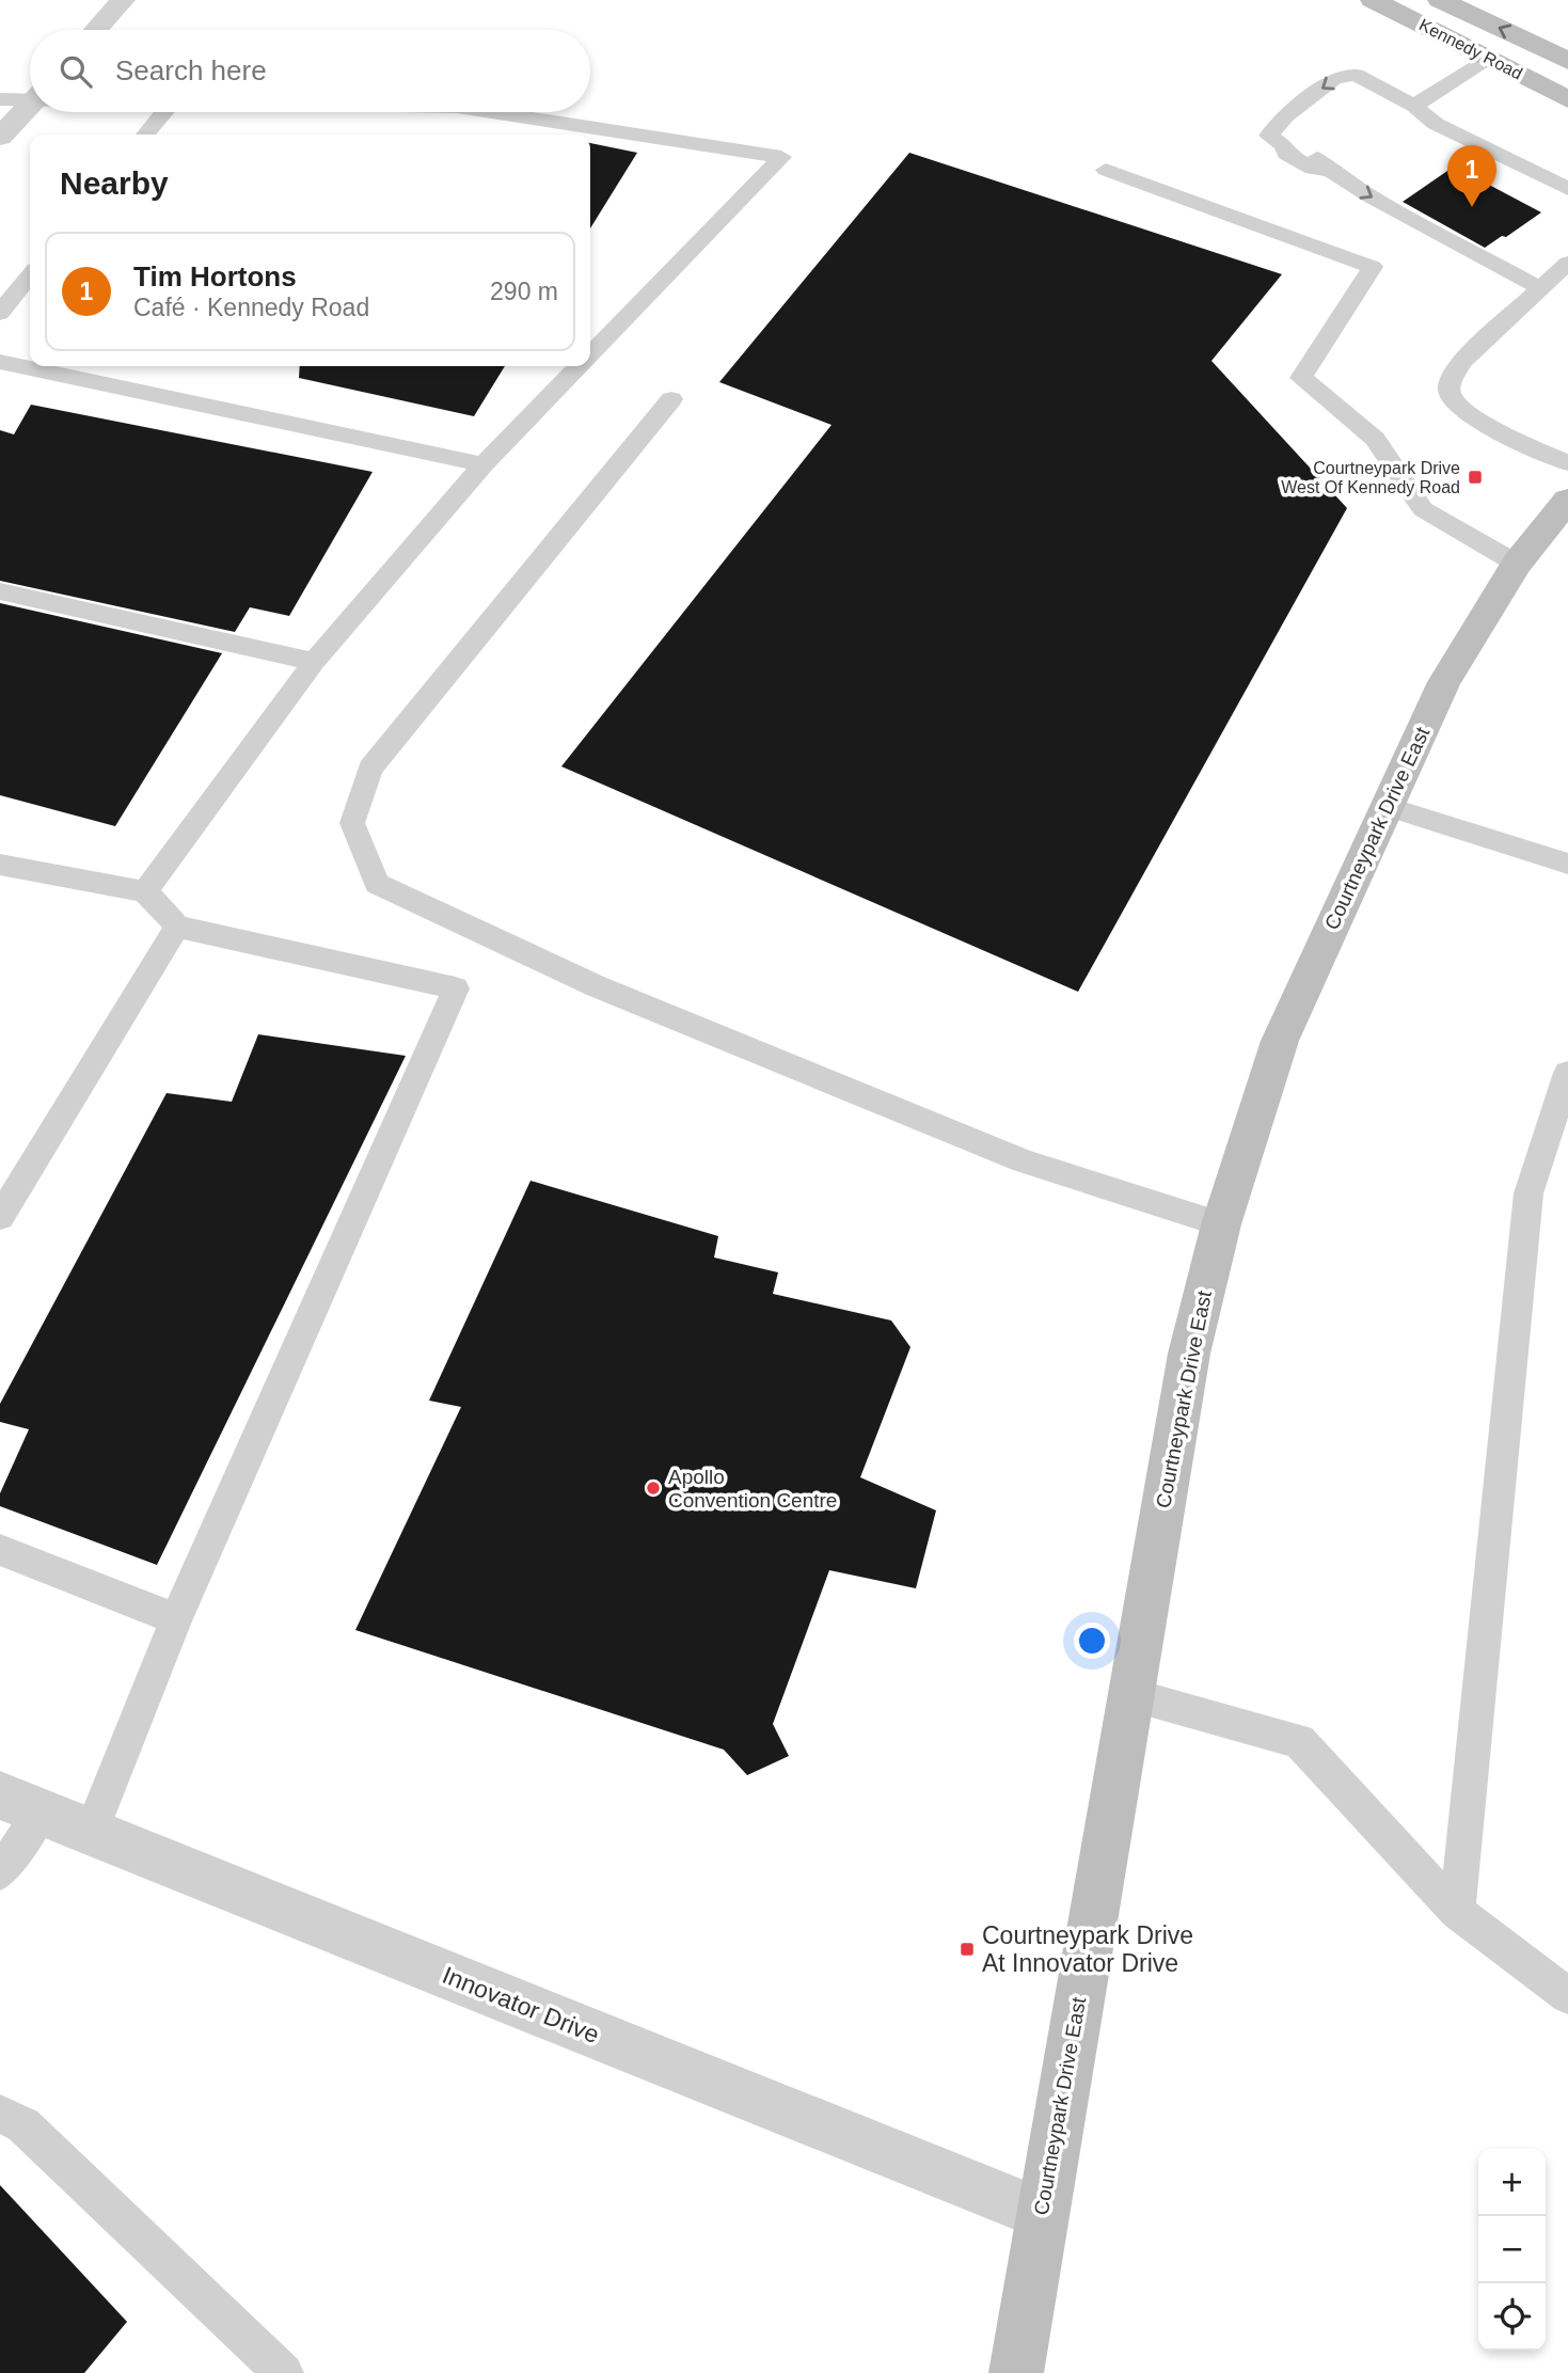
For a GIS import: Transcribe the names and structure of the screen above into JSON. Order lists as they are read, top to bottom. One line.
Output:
{"streets":{"main road":["Kennedy Road","Courtneypark Drive East"],"street":["Innovator Drive"]},"crossings":[["Courtneypark Drive East","Innovator Drive"]],"places":{"transit":["Courtneypark Drive West Of Kennedy Road","Courtneypark Drive At Innovator Drive"],"other":["Apollo Convention Centre"]},"page":{"search":"Search here","heading":"Nearby","pins":"1","list":[{"mark":"1","name":"Tim Hortons","note":"Café · Kennedy Road","value":"290 m"}],"map_buttons":["+","−"]}}
